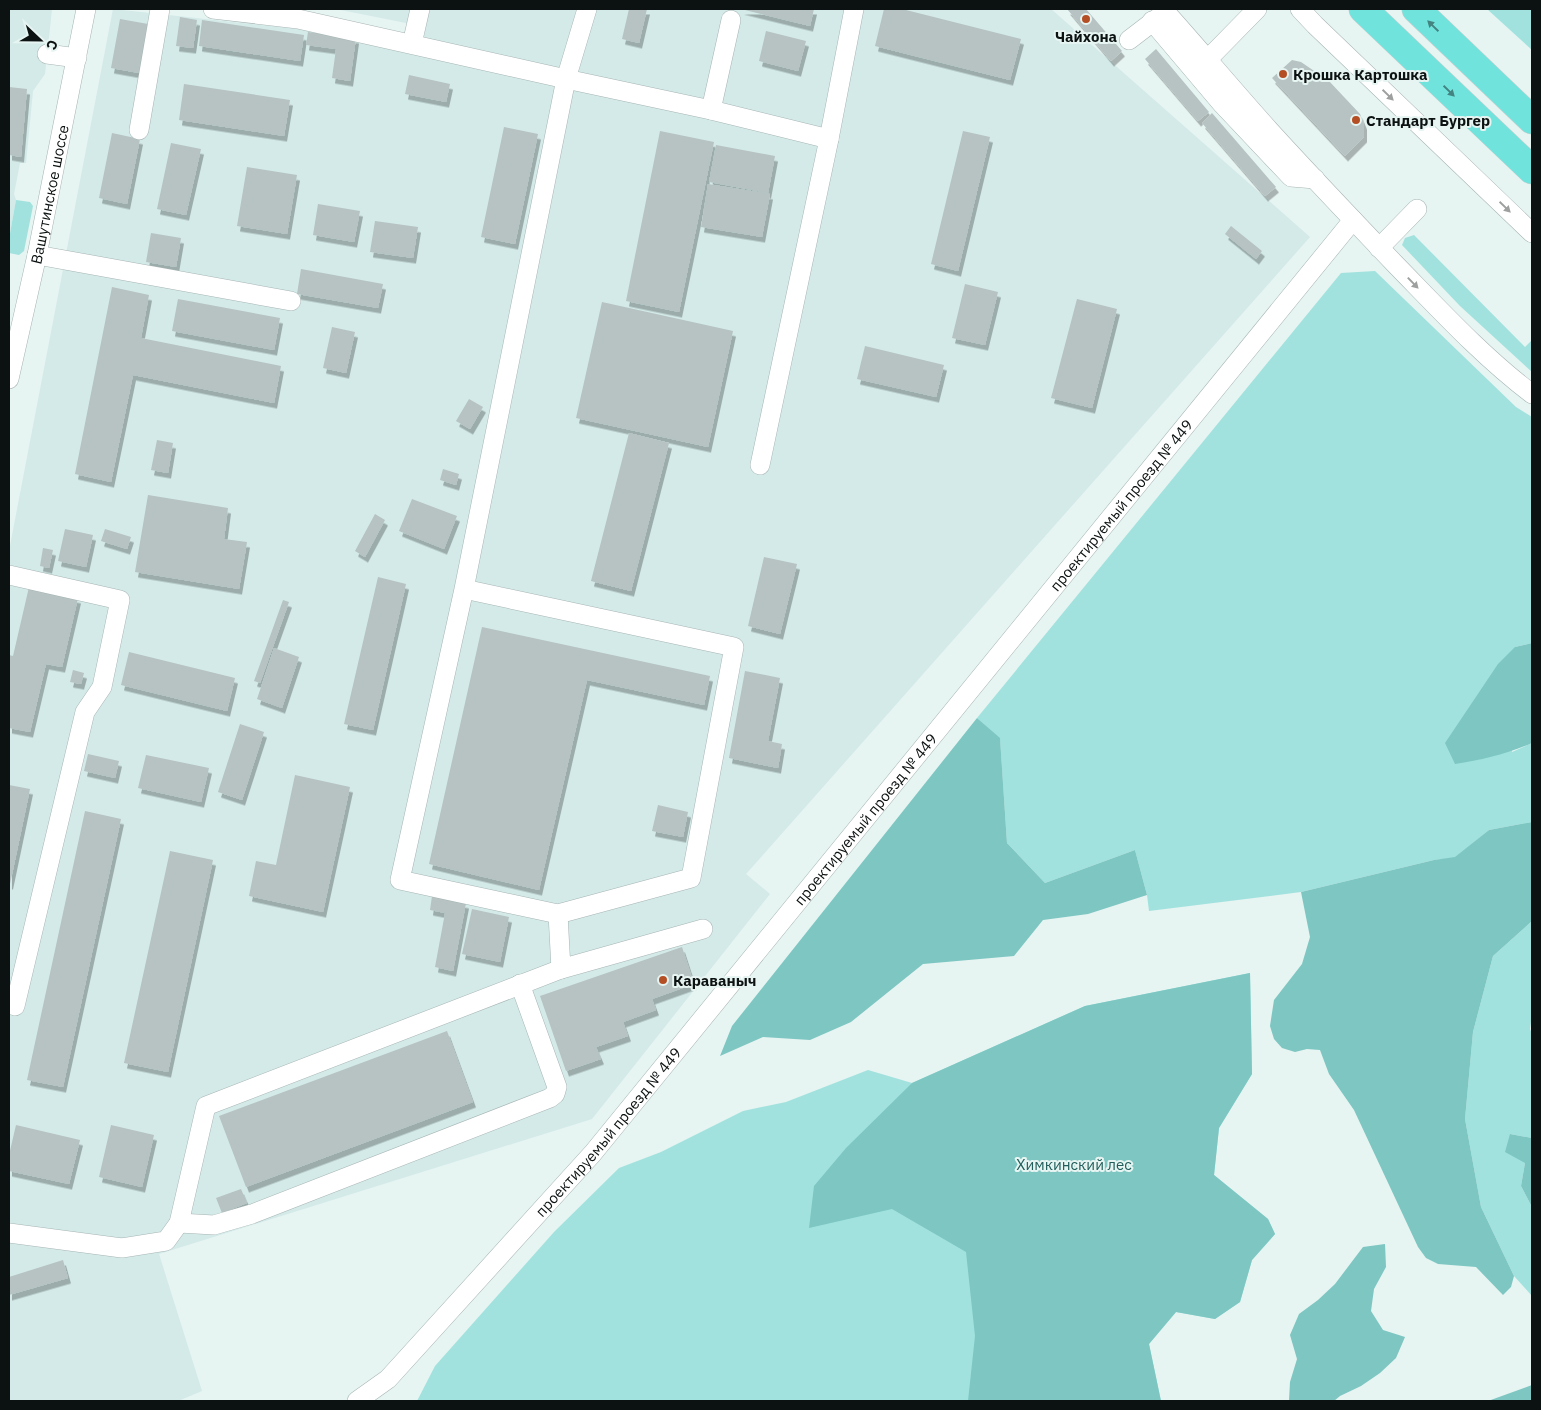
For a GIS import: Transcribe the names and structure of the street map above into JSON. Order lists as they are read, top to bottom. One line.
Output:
{"streets":{"street":["Вашутинское шоссе","проектируемый проезд № 449"]},"parks":["Химкинский лес"],"places":["Чайхона","Крошка Картошка","Стандарт Бургер","Караваныч"],"north":"right"}
